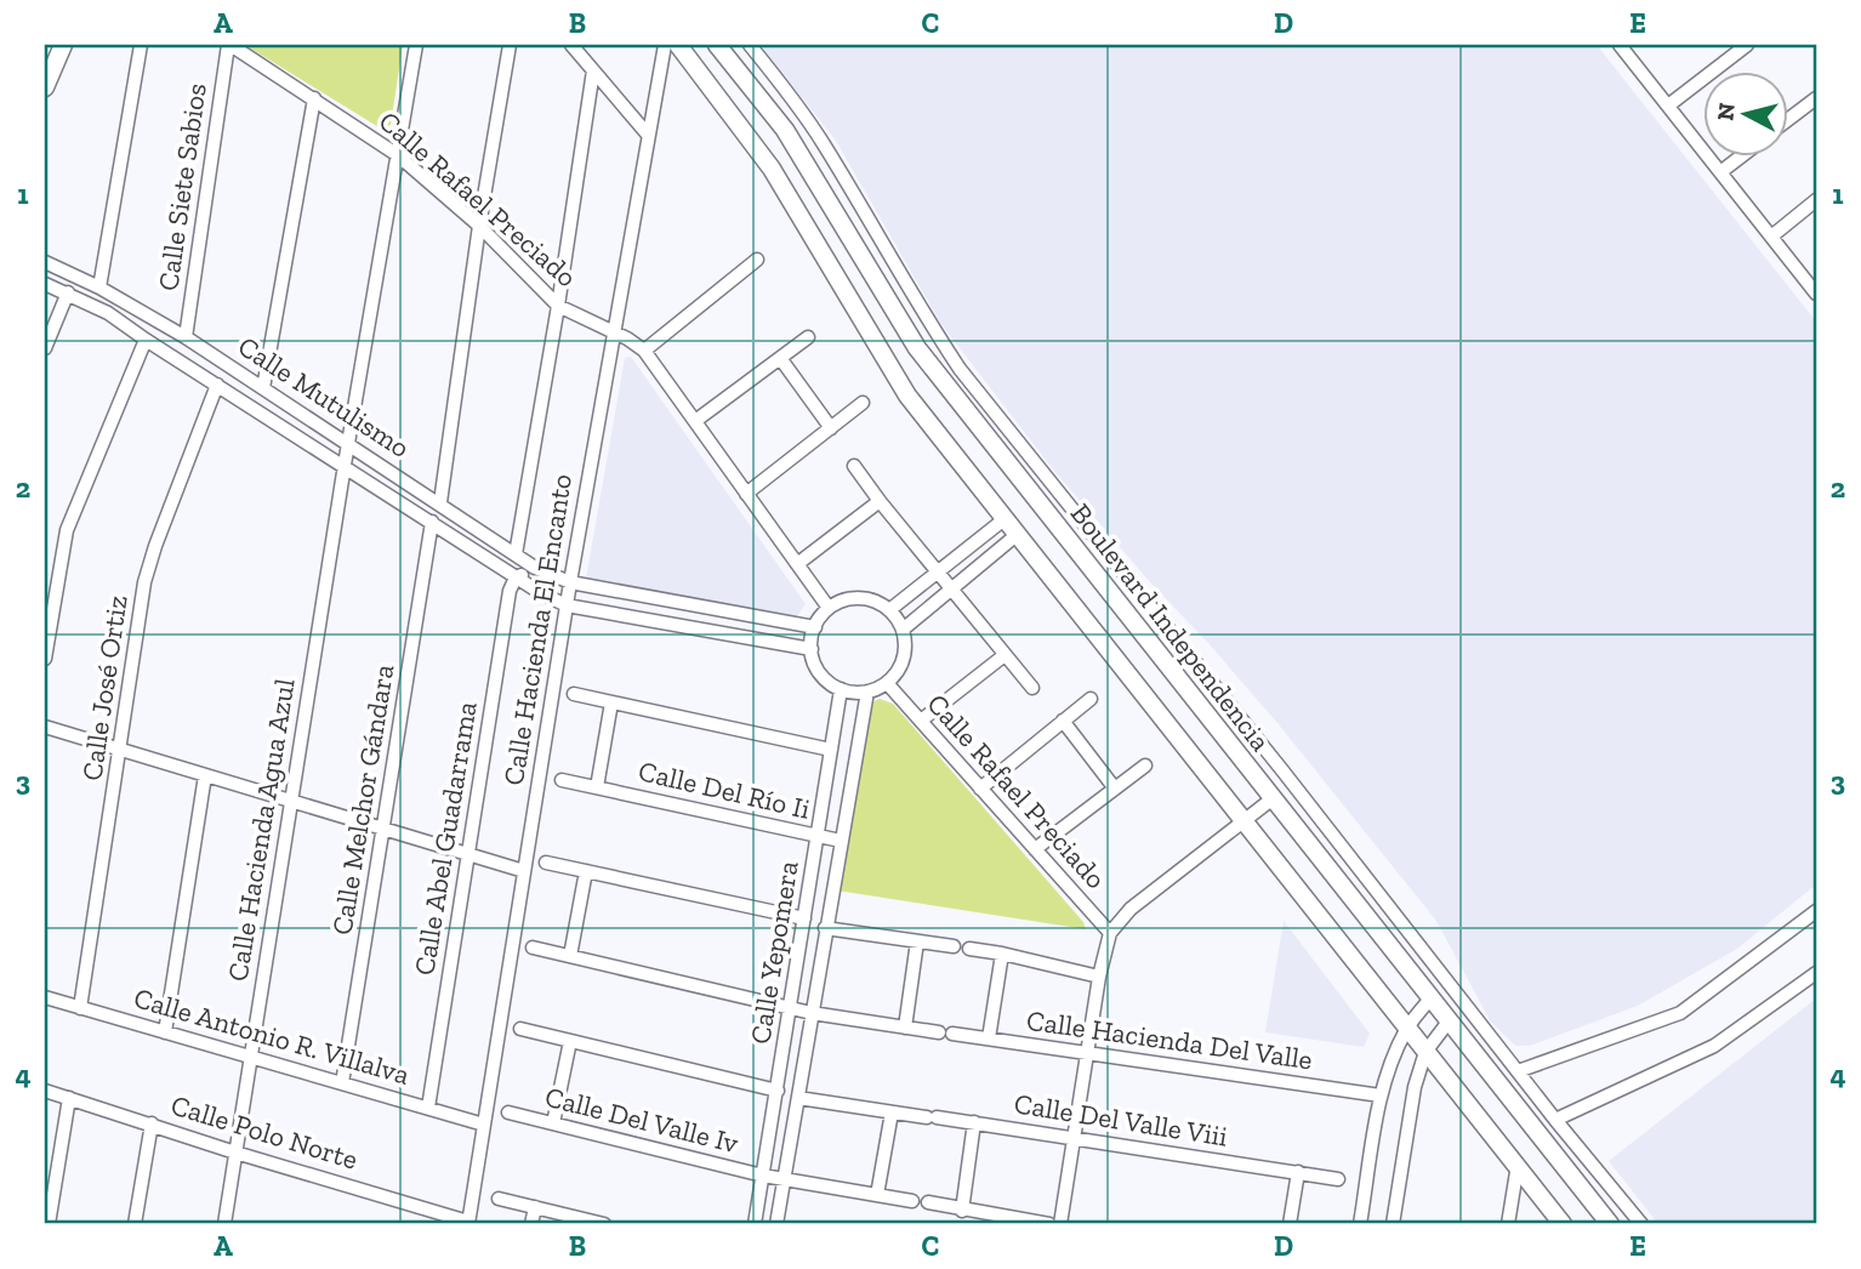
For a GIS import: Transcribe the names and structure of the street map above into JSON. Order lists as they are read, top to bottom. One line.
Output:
{"streets":{"main road":["Boulevard Independencia"],"street":["Calle Siete Sabios","Calle Rafael Preciado","Calle Mutulismo","Calle Hacienda El Encanto","Calle José Ortiz","Calle Del Río Ii","Calle Melchor Gándara","Calle Hacienda Agua Azul","Calle Abel Guadarrama","Calle Yepomera","Calle Antonio R. Villalva","Calle Hacienda Del Valle","Calle Del Valle Iv","Calle Del Valle Viii","Calle Polo Norte"]},"crossings":[["Calle Siete Sabios","Calle Rafael Preciado"],["Calle Siete Sabios","Calle Mutulismo"],["Calle Rafael Preciado","Calle Mutulismo"],["Calle Rafael Preciado","Calle Hacienda El Encanto"],["Calle Rafael Preciado","Calle Hacienda Agua Azul"],["Calle Rafael Preciado","Calle Yepomera"],["Calle Mutulismo","Calle Hacienda El Encanto"],["Calle Mutulismo","Calle José Ortiz"],["Calle Mutulismo","Calle Melchor Gándara"],["Calle Mutulismo","Calle Hacienda Agua Azul"],["Calle Mutulismo","Calle Abel Guadarrama"],["Calle Mutulismo","Calle Yepomera"],["Calle Hacienda El Encanto","Calle Antonio R. Villalva"],["Calle Hacienda El Encanto","Calle Polo Norte"],["Calle José Ortiz","Calle Antonio R. Villalva"],["Calle Del Río Ii","Calle Yepomera"],["Calle Melchor Gándara","Calle Antonio R. Villalva"],["Calle Hacienda Agua Azul","Calle Antonio R. Villalva"],["Calle Hacienda Agua Azul","Calle Polo Norte"],["Calle Abel Guadarrama","Calle Antonio R. Villalva"],["Calle Yepomera","Calle Hacienda Del Valle"],["Calle Yepomera","Calle Del Valle Iv"]],"north":"left","grid":{"columns":["A","B","C","D","E"],"rows":["1","2","3","4"]}}
